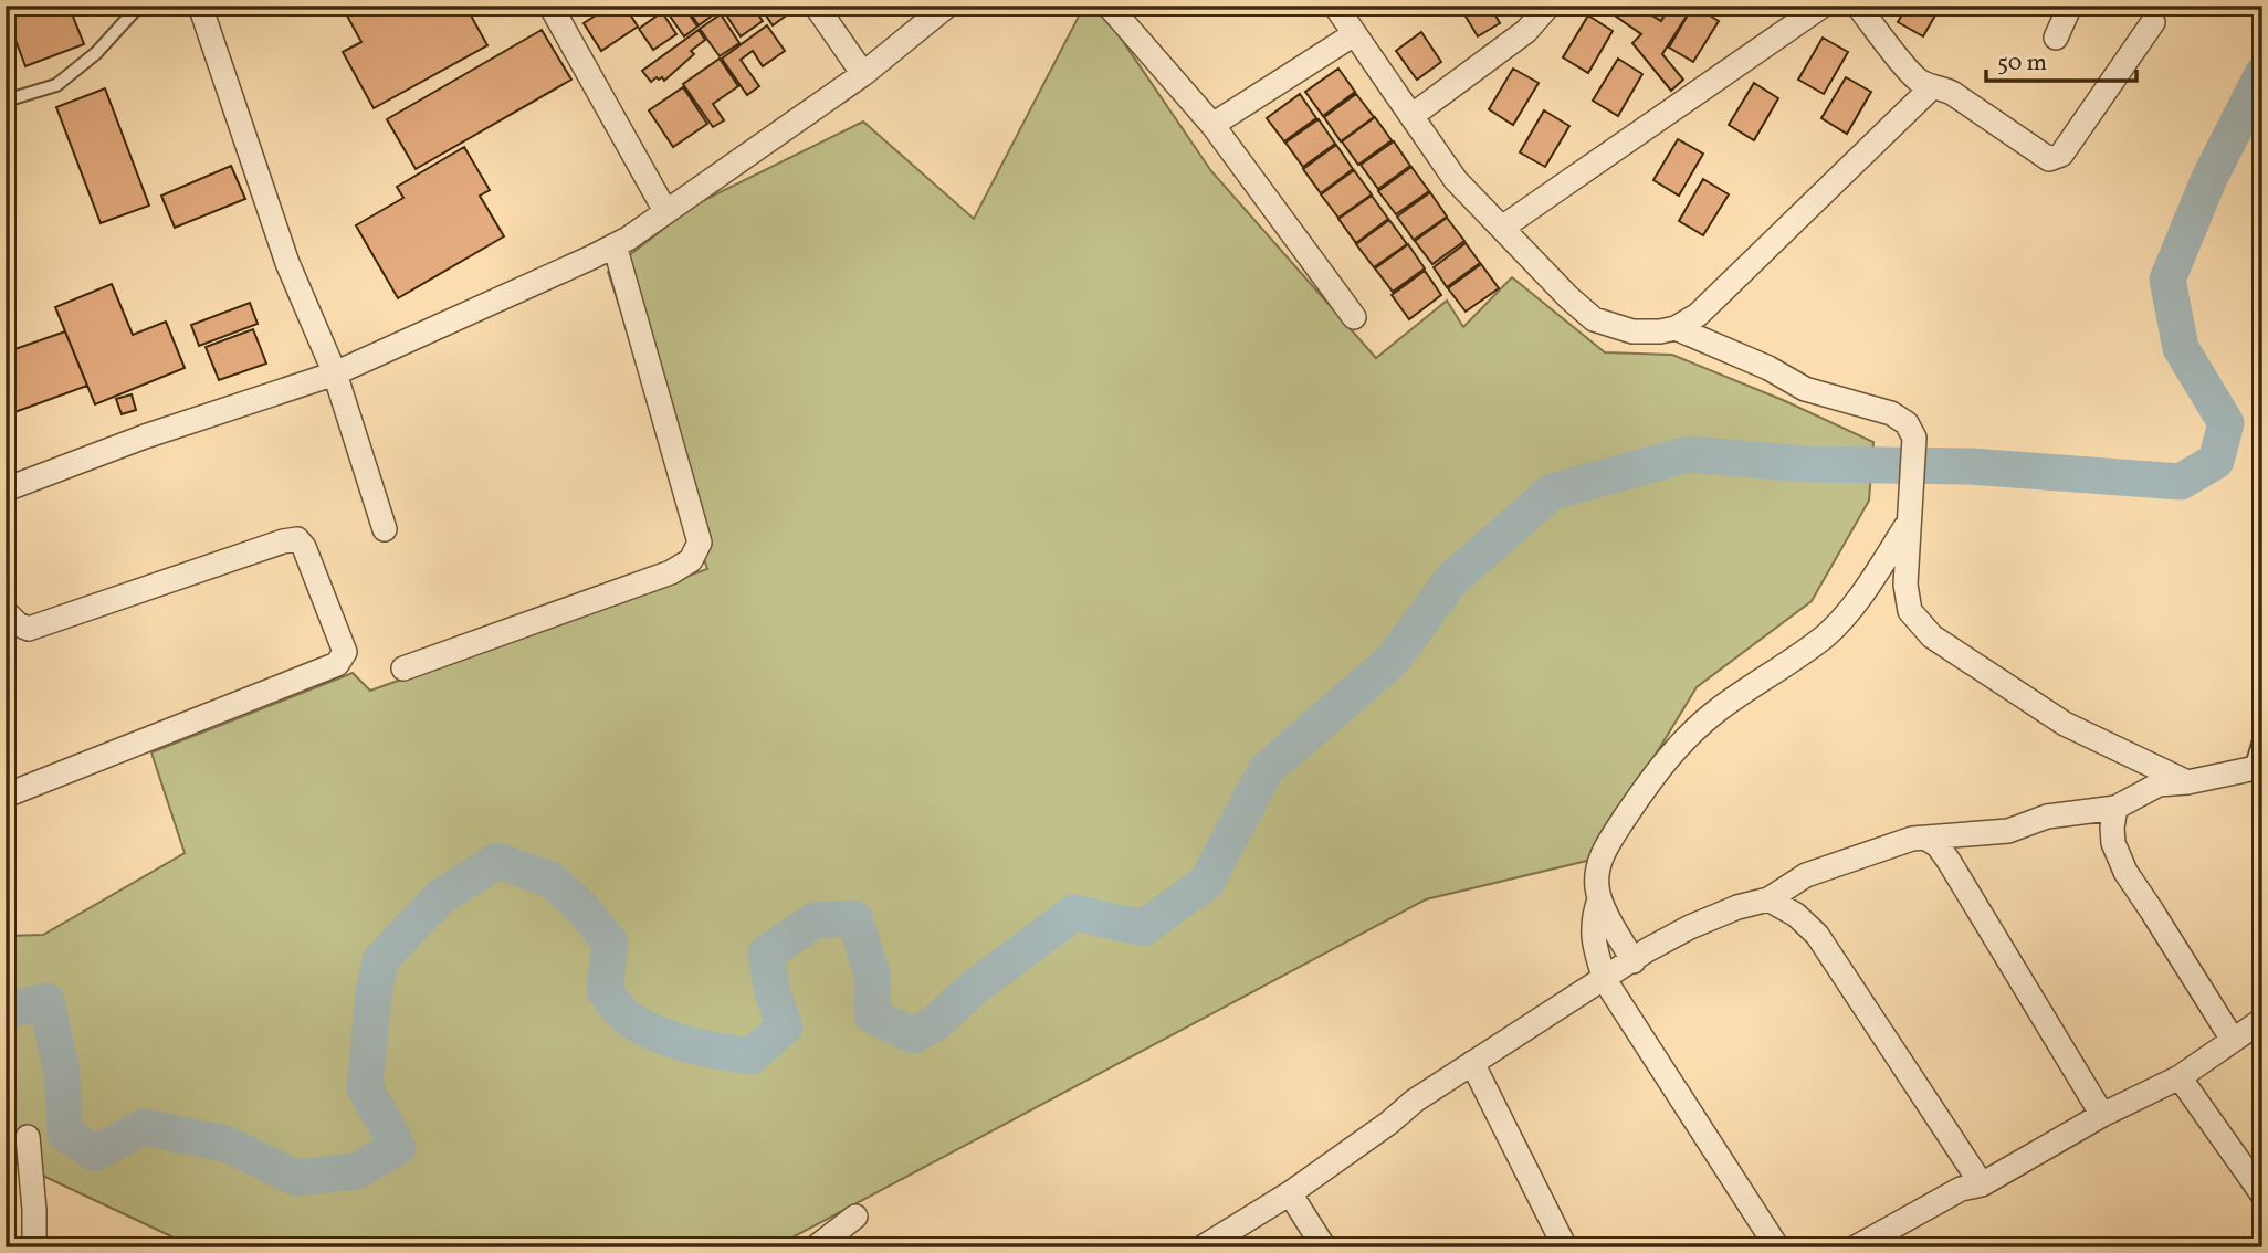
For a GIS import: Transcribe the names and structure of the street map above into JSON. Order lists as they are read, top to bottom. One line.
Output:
{"scale_bar":"50 m"}
